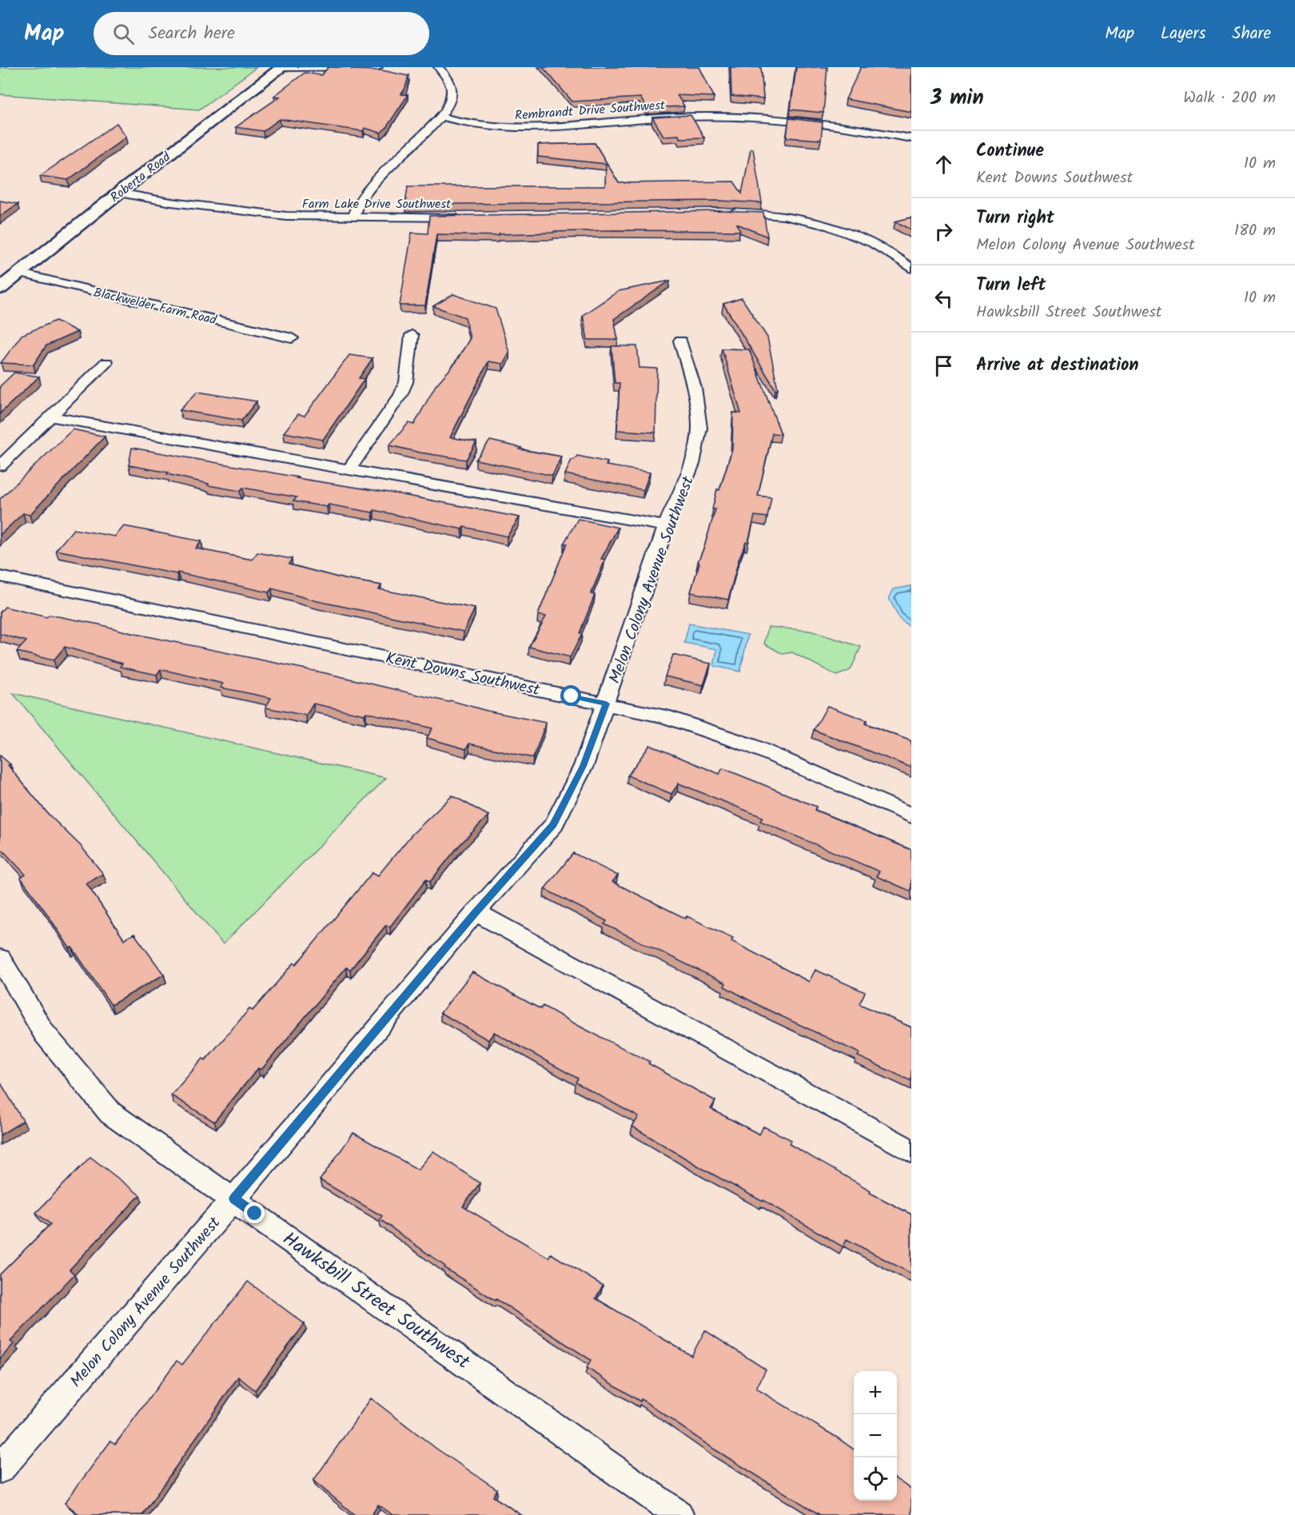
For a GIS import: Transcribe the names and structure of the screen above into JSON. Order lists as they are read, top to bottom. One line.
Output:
{"streets":{"street":["Rembrandt Drive Southwest","Roberta Road","Farm Lake Drive Southwest","Blackwelder Farm Road","Melon Colony Avenue Southwest","Kent Downs Southwest","Hawksbill Street Southwest"]},"crossings":[["Roberta Road","Farm Lake Drive Southwest"],["Roberta Road","Blackwelder Farm Road"],["Melon Colony Avenue Southwest","Kent Downs Southwest"],["Melon Colony Avenue Southwest","Hawksbill Street Southwest"]],"page":{"header":"Map","search":"Search here","nav":["Map","Layers","Share"],"heading":["3 min","Walk · 200 m"],"list":[["Continue","Kent Downs Southwest","10 m"],["Turn right","Melon Colony Avenue Southwest","180 m"],["Turn left","Hawksbill Street Southwest","10 m"],"Arrive at destination"],"map_buttons":["+","−"]}}
